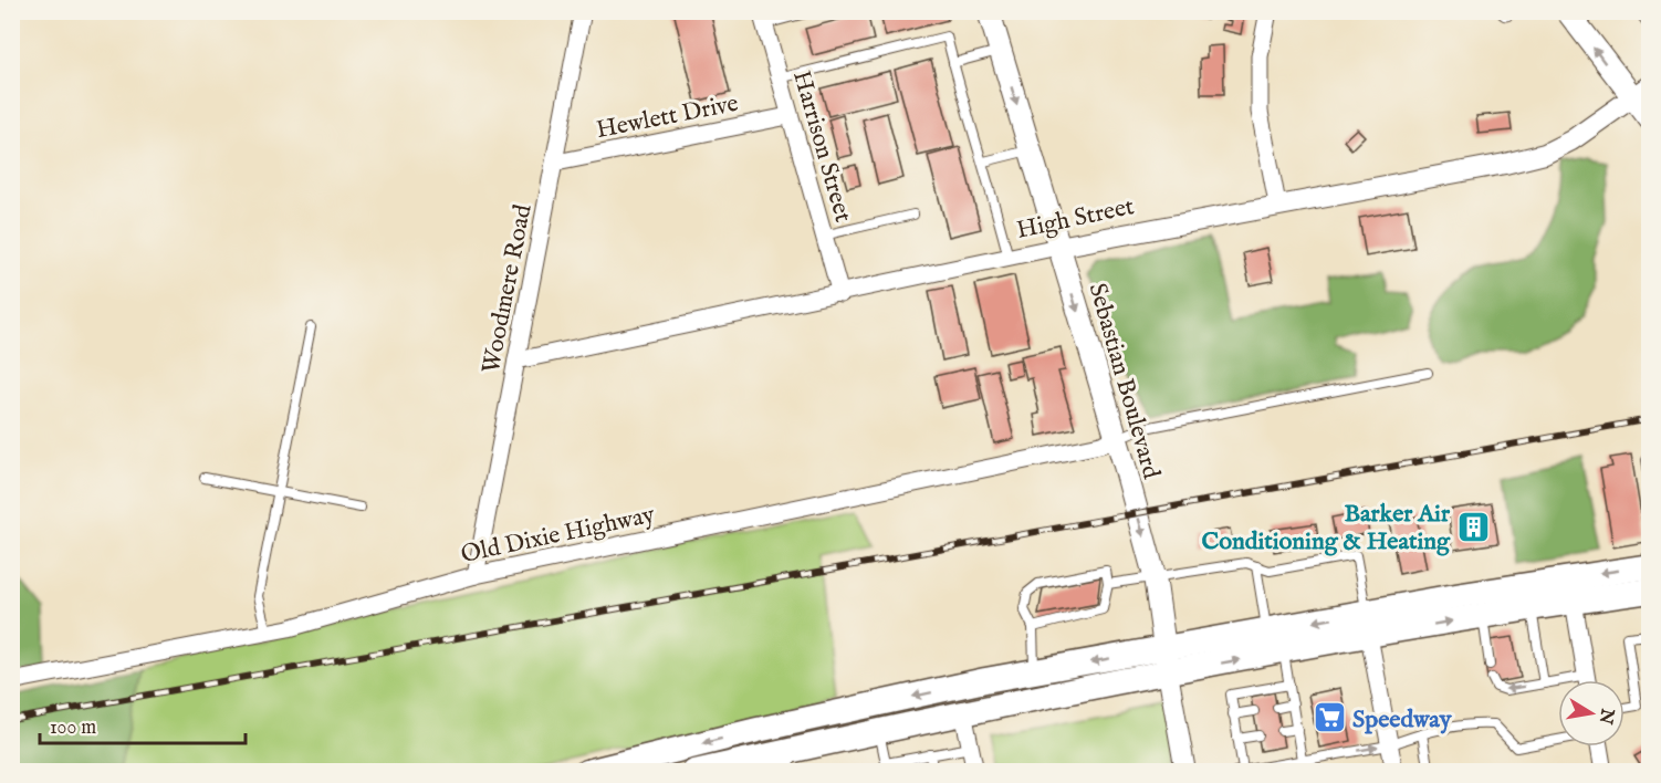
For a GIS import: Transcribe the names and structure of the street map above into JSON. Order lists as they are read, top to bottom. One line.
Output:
{"streets":{"main road":["Sebastian Boulevard"],"street":["Hewlett Drive","Harrison Street","High Street","Woodmere Road","Old Dixie Highway"]},"crossings":[["Hewlett Drive","Harrison Street"],["Hewlett Drive","Woodmere Road"],["Harrison Street","High Street"],["High Street","Woodmere Road"],["High Street","Sebastian Boulevard"],["Woodmere Road","Old Dixie Highway"],["Sebastian Boulevard","Old Dixie Highway"]],"one_way":["Sebastian Boulevard"],"places":{"building":["Barker Air Conditioning & Heating"],"supermarket":["Speedway"]},"scale_bar":"100 m","north":"right"}
